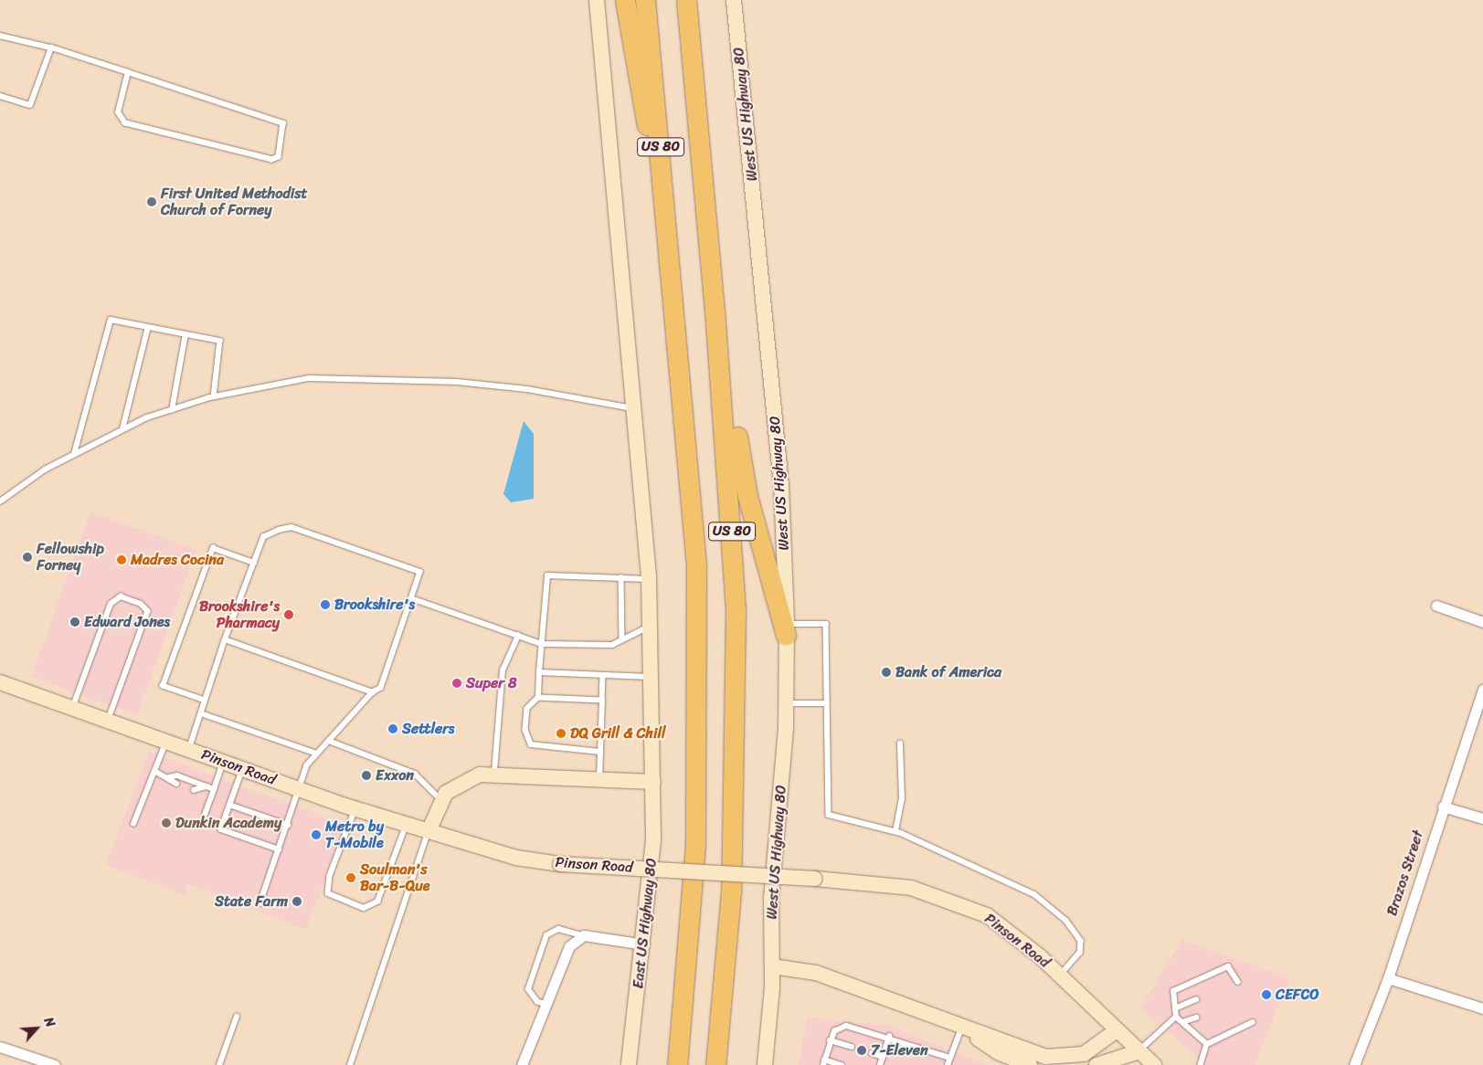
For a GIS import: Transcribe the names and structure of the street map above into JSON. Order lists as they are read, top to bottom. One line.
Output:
{"streets":{"highway":["US 80"],"main road":["West US Highway 80","Pinson Road","East US Highway 80"],"street":["Brazos Street"]},"places":["First United Methodist Church of Forney","Fellowship Forney","Madres Cocina","Brookshire's","Brookshire's Pharmacy","Edward Jones","Bank of America","Super 8","Settlers","DQ Grill & Chill","Exxon","Dunkin Academy","Metro by T-Mobile","Soulman's Bar-B-Que","State Farm","CEFCO","7-Eleven"],"north":"top right"}
